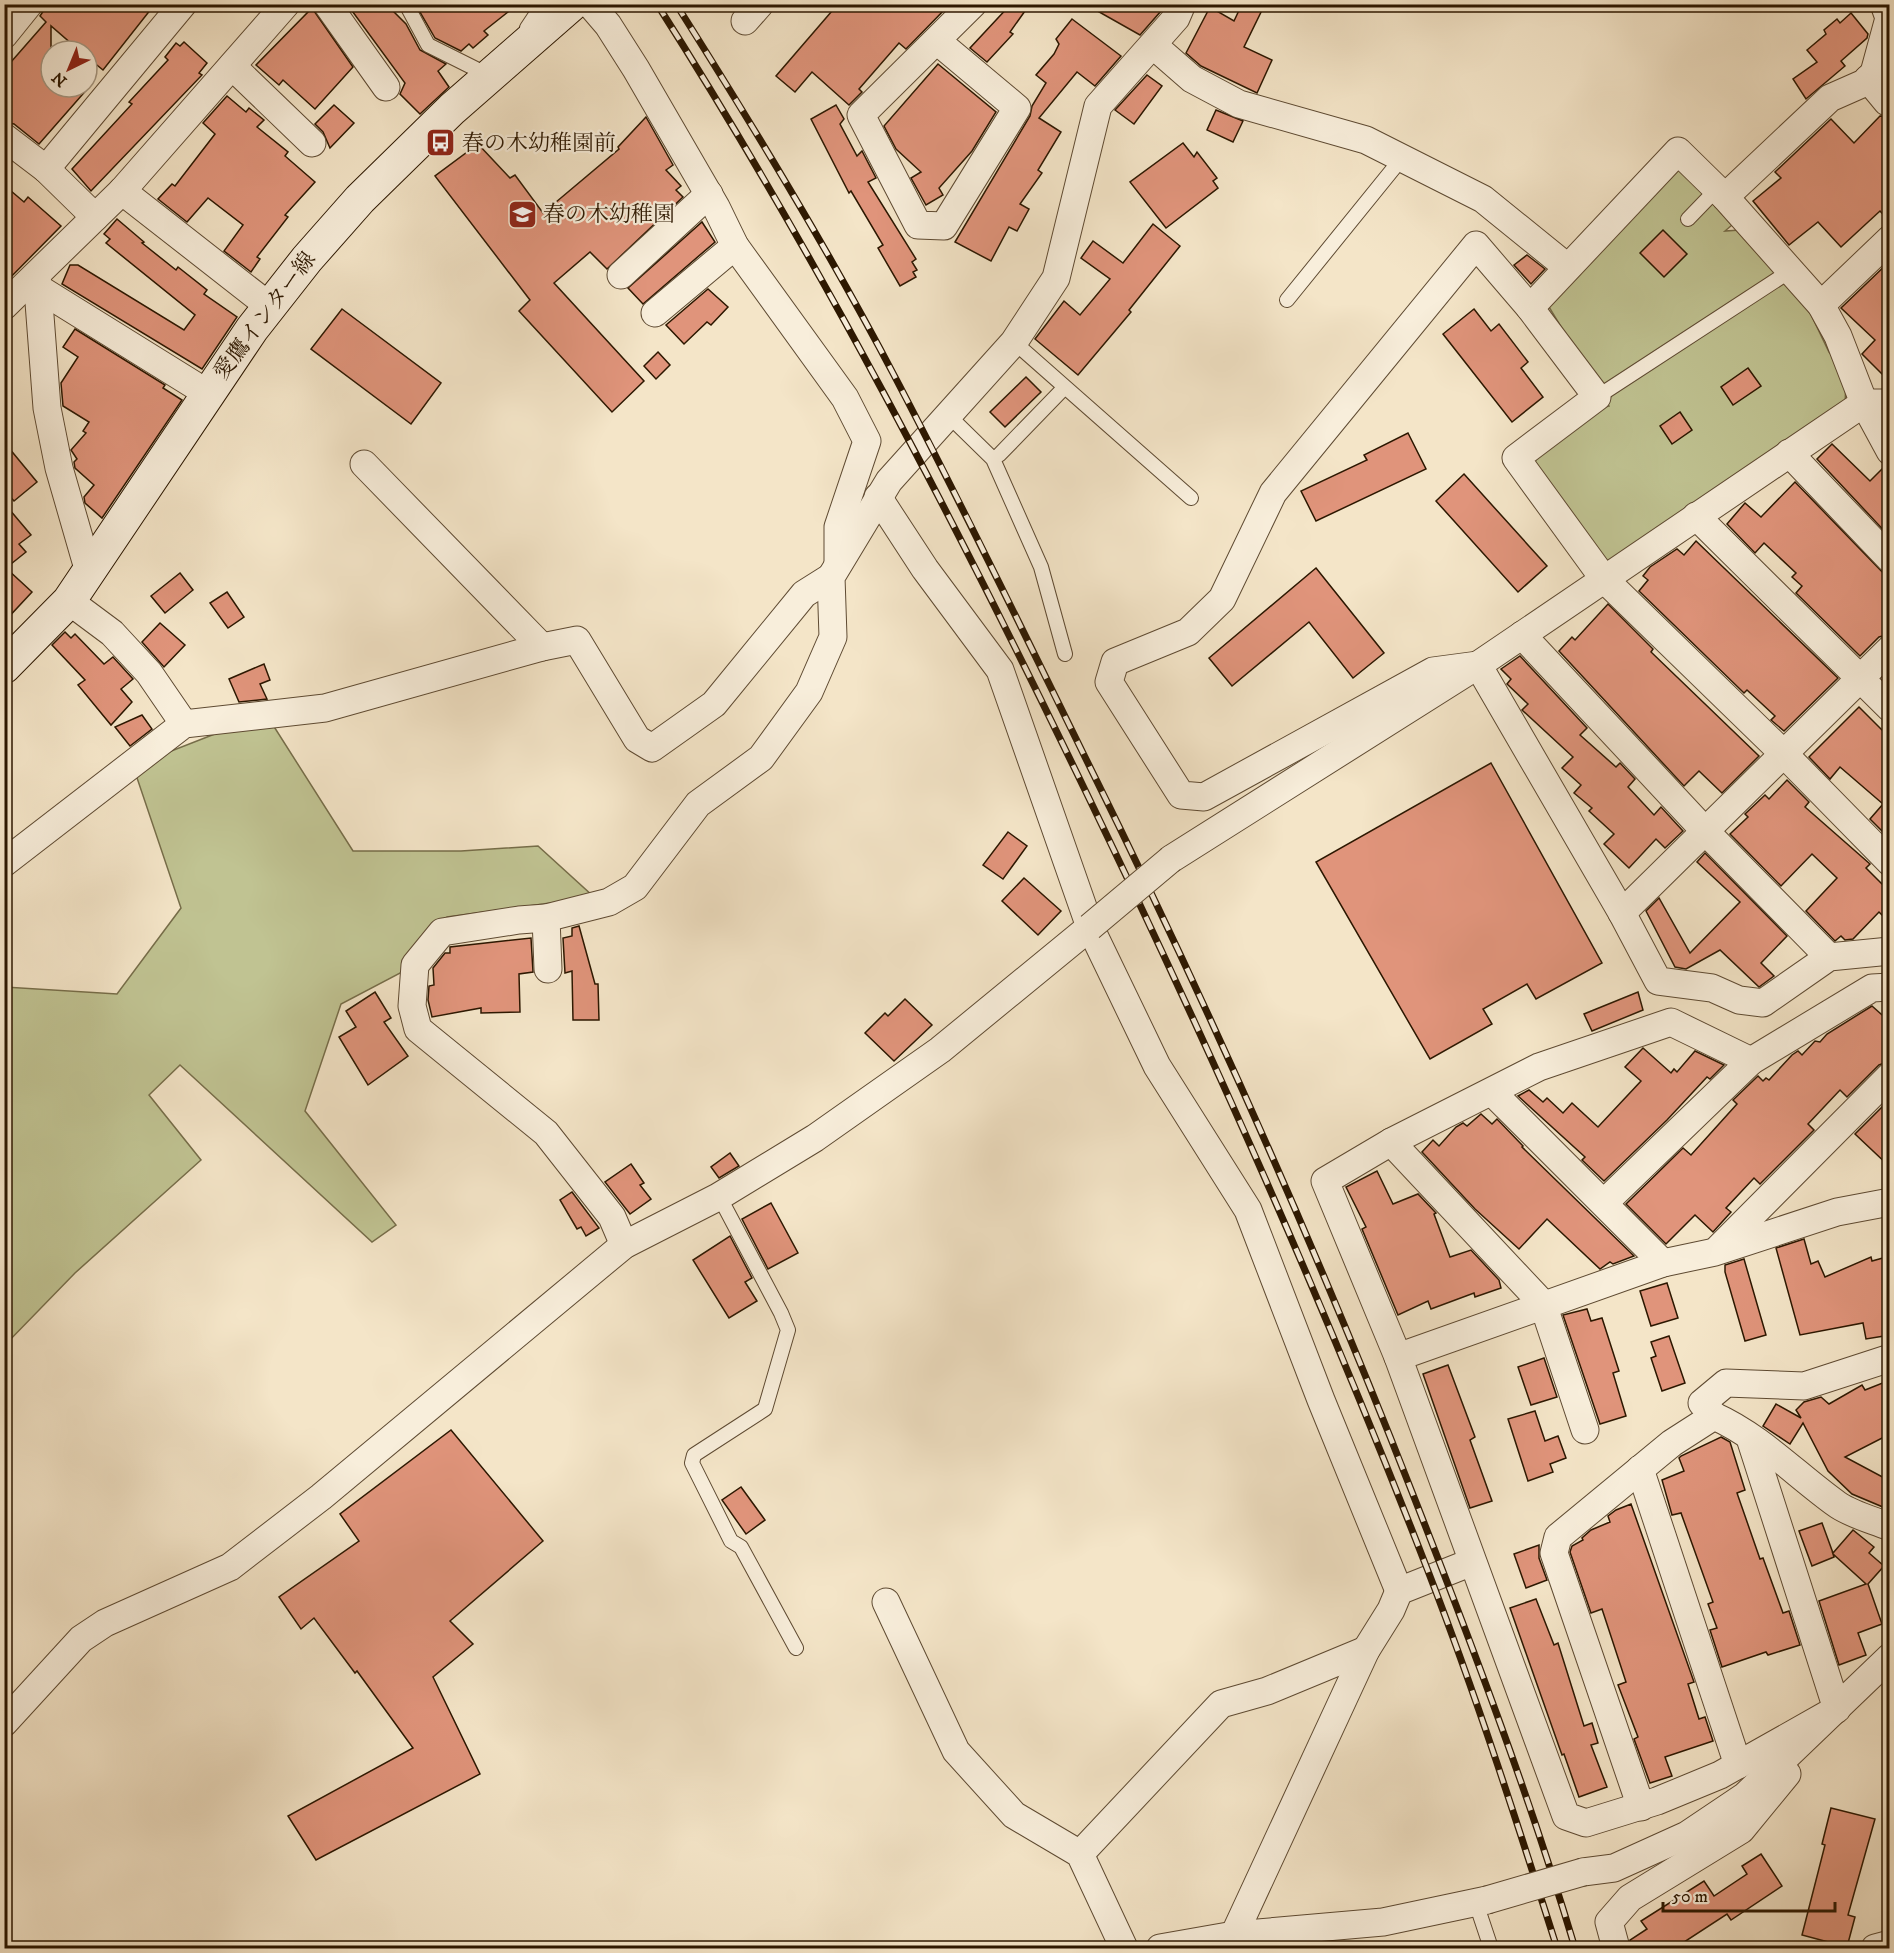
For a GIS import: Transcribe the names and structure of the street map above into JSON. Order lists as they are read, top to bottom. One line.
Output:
{"streets":{"main road":["愛鷹インター線"]},"places":{"bus stop":["春の木幼稚園前"],"school or university":["春の木幼稚園"]},"scale_bar":"50 m","north":"bottom left"}
